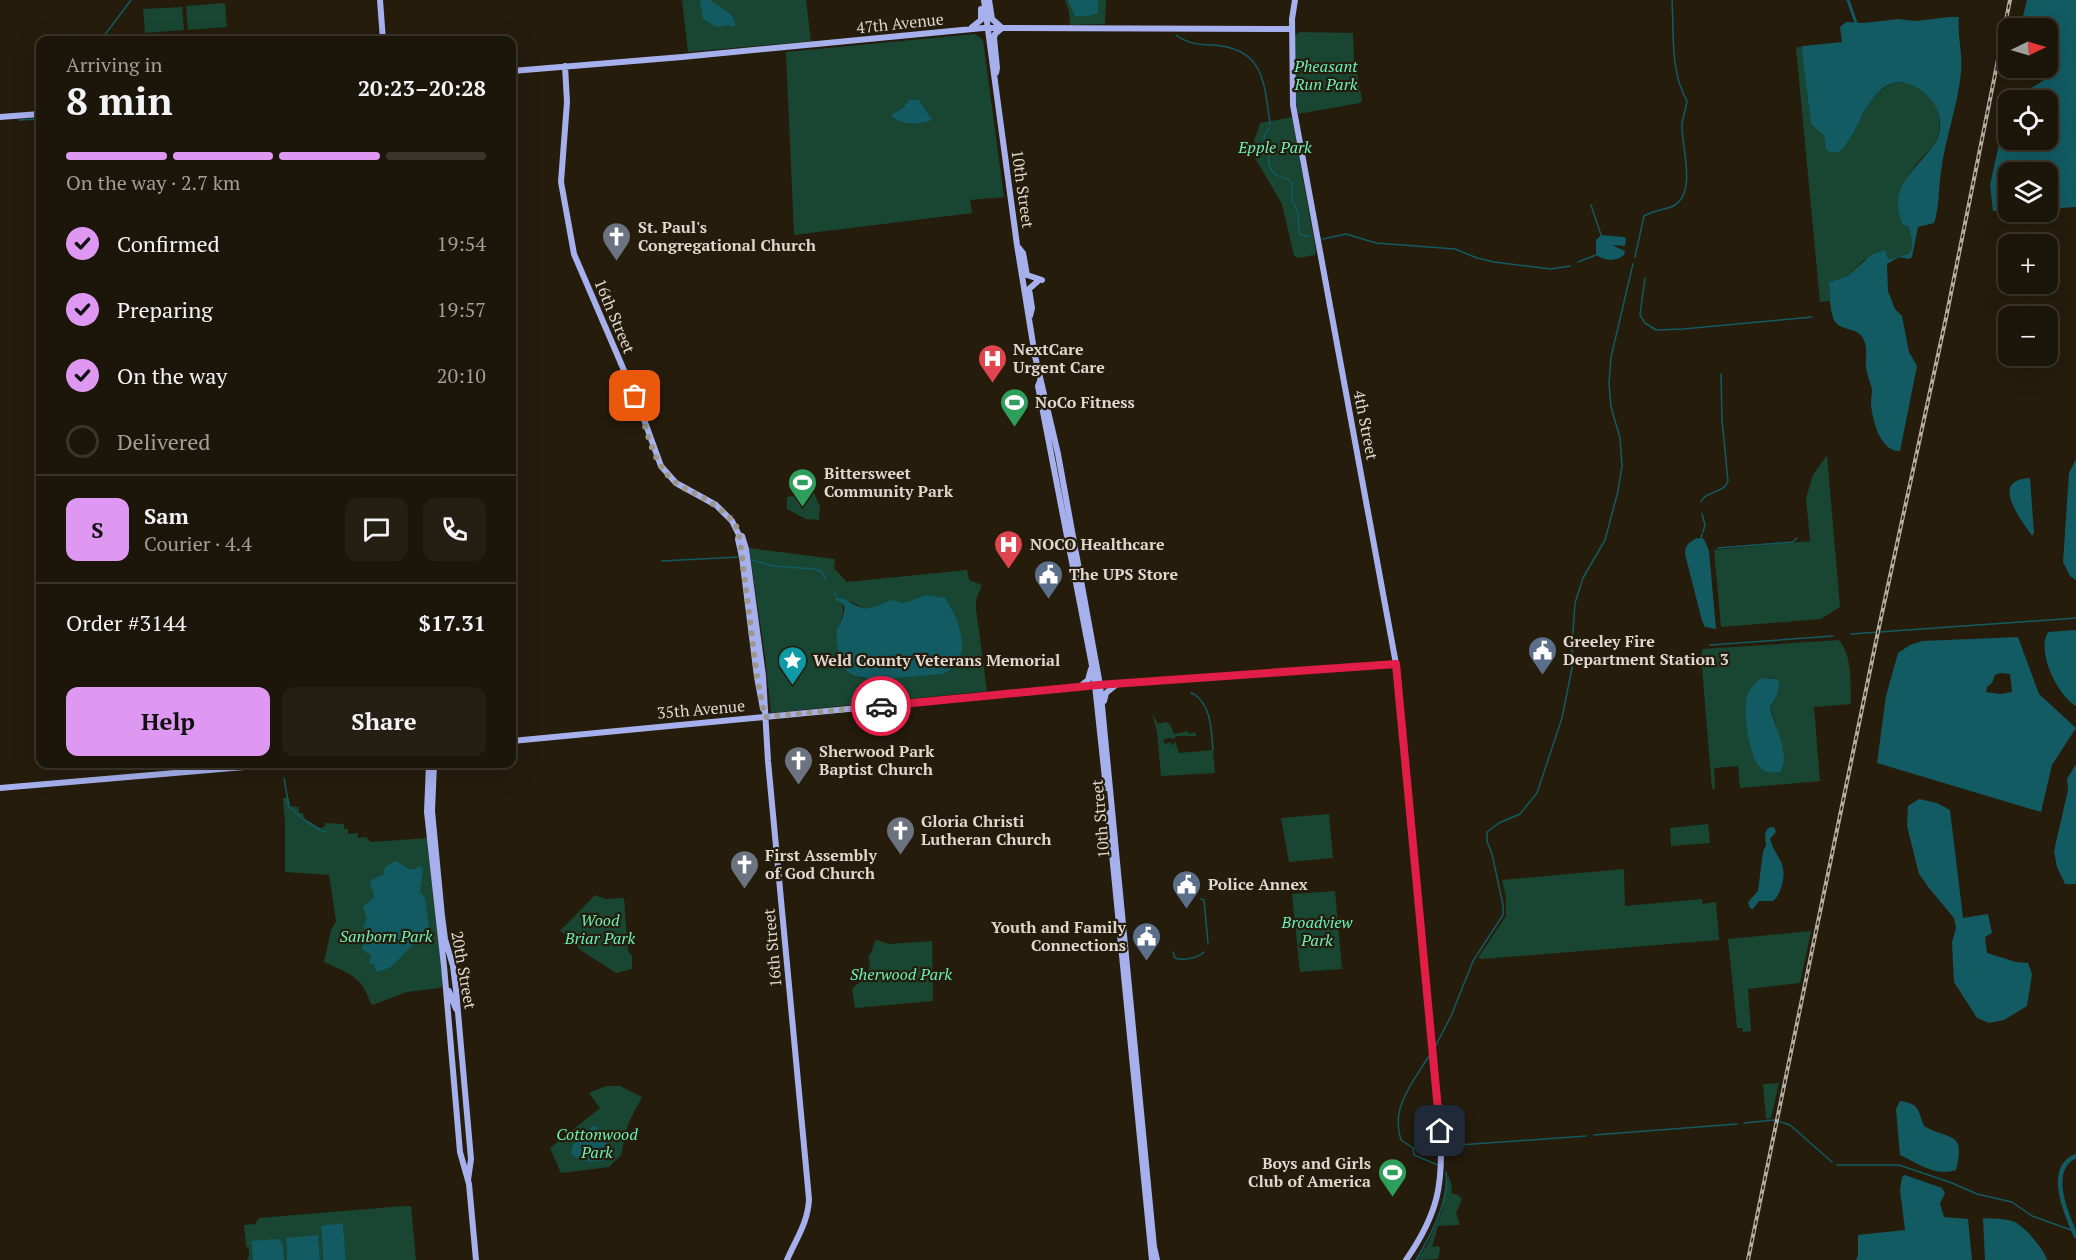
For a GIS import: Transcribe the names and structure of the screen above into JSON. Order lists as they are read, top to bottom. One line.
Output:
{"streets":{"main road":["47th Avenue","10th Street","16th Street","4th Street","35th Avenue","20th Street"]},"crossings":[["47th Avenue","10th Street"],["47th Avenue","16th Street"],["47th Avenue","4th Street"],["10th Street","35th Avenue"],["16th Street","35th Avenue"],["4th Street","35th Avenue"]],"parks":["Pheasant Run Park","Epple Park","Wood Briar Park","Broadview Park","Sanborn Park","Sherwood Park","Cottonwood Park"],"places":{"church":["St. Paul's Congregational Church","Sherwood Park Baptist Church","Gloria Christi Lutheran Church","First Assembly of God Church"],"hospital":["NextCare Urgent Care","NOCO Healthcare"],"sports":["NoCo Fitness","Bittersweet Community Park","Boys and Girls Club of America"],"public building":["The UPS Store","Greeley Fire Department Station 3","Police Annex","Youth and Family Connections"],"place":["Weld County Veterans Memorial"]},"north":"right","page":{"map_buttons":["+","−"],"heading":["8 min","Arriving in","20:23–20:28"],"panel":["Sam","Courier · 4.4","Order #3144","$17.31"],"bar":"On the way · 2.7 km","list":[["Confirmed","19:54"],["Preparing","19:57"],["On the way","20:10"],"Delivered"],"round":"S","buttons":["Help","Share"]}}
